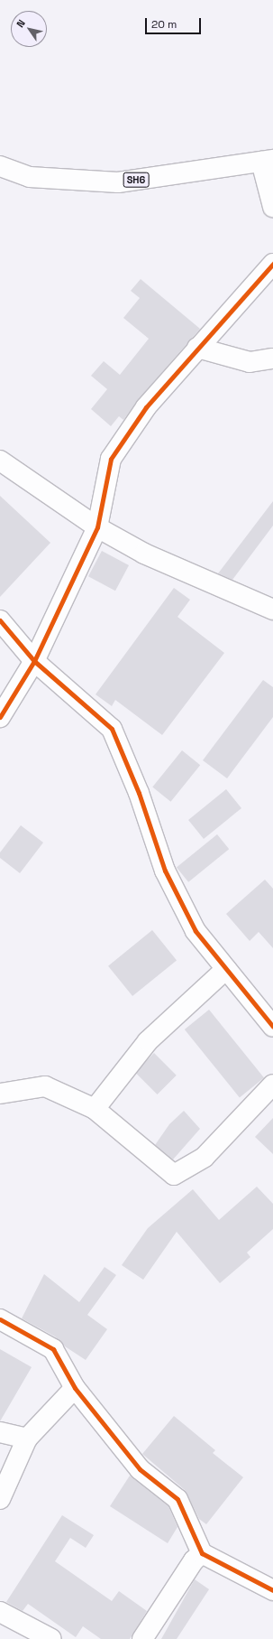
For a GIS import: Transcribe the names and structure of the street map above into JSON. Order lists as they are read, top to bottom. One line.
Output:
{"streets":{"street":["SH6"]},"scale_bar":"20 m","north":"top left"}
